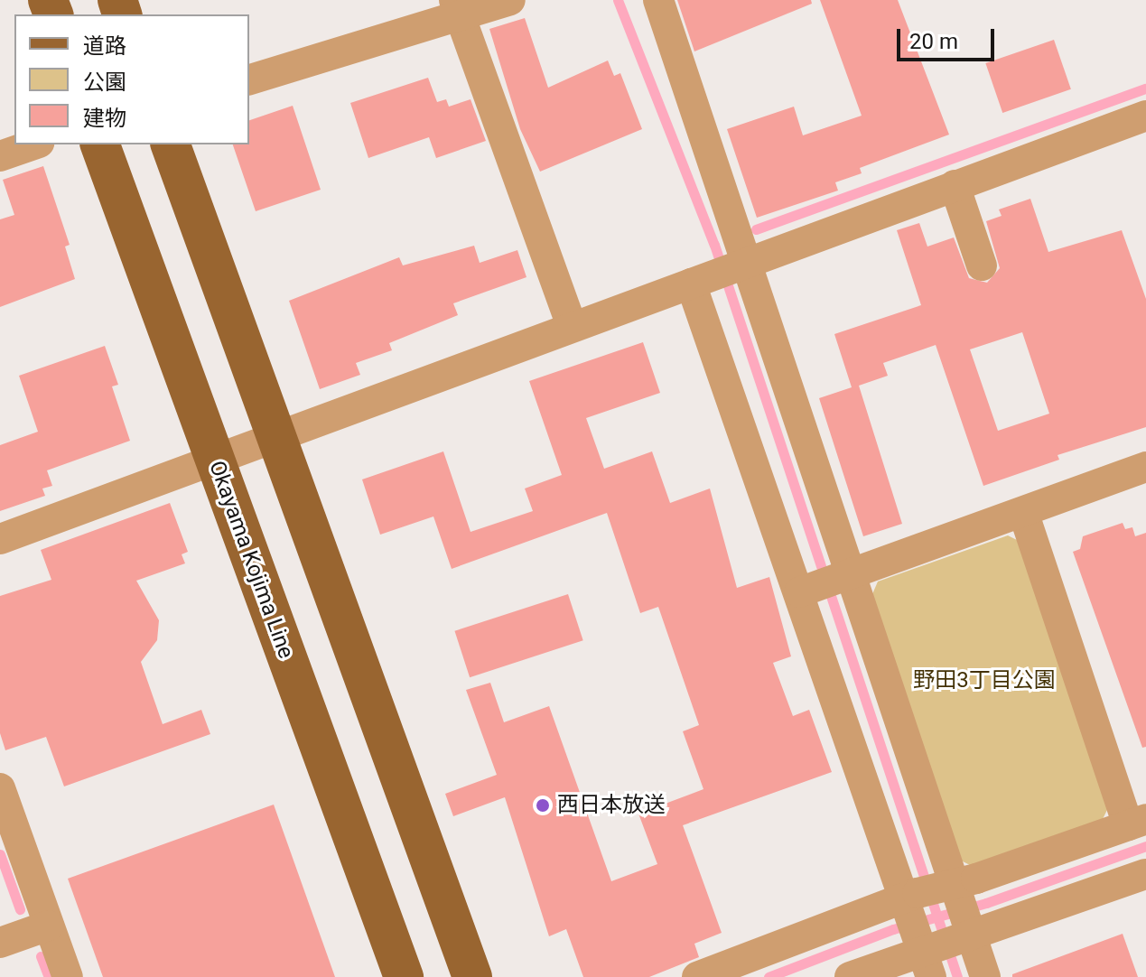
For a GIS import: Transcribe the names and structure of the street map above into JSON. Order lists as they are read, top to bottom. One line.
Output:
{"streets":{"main road":["Okayama Kojima Line"]},"parks":["野田3丁目公園"],"places":["西日本放送"],"legend":["道路","公園","建物"],"scale_bar":"20 m"}
